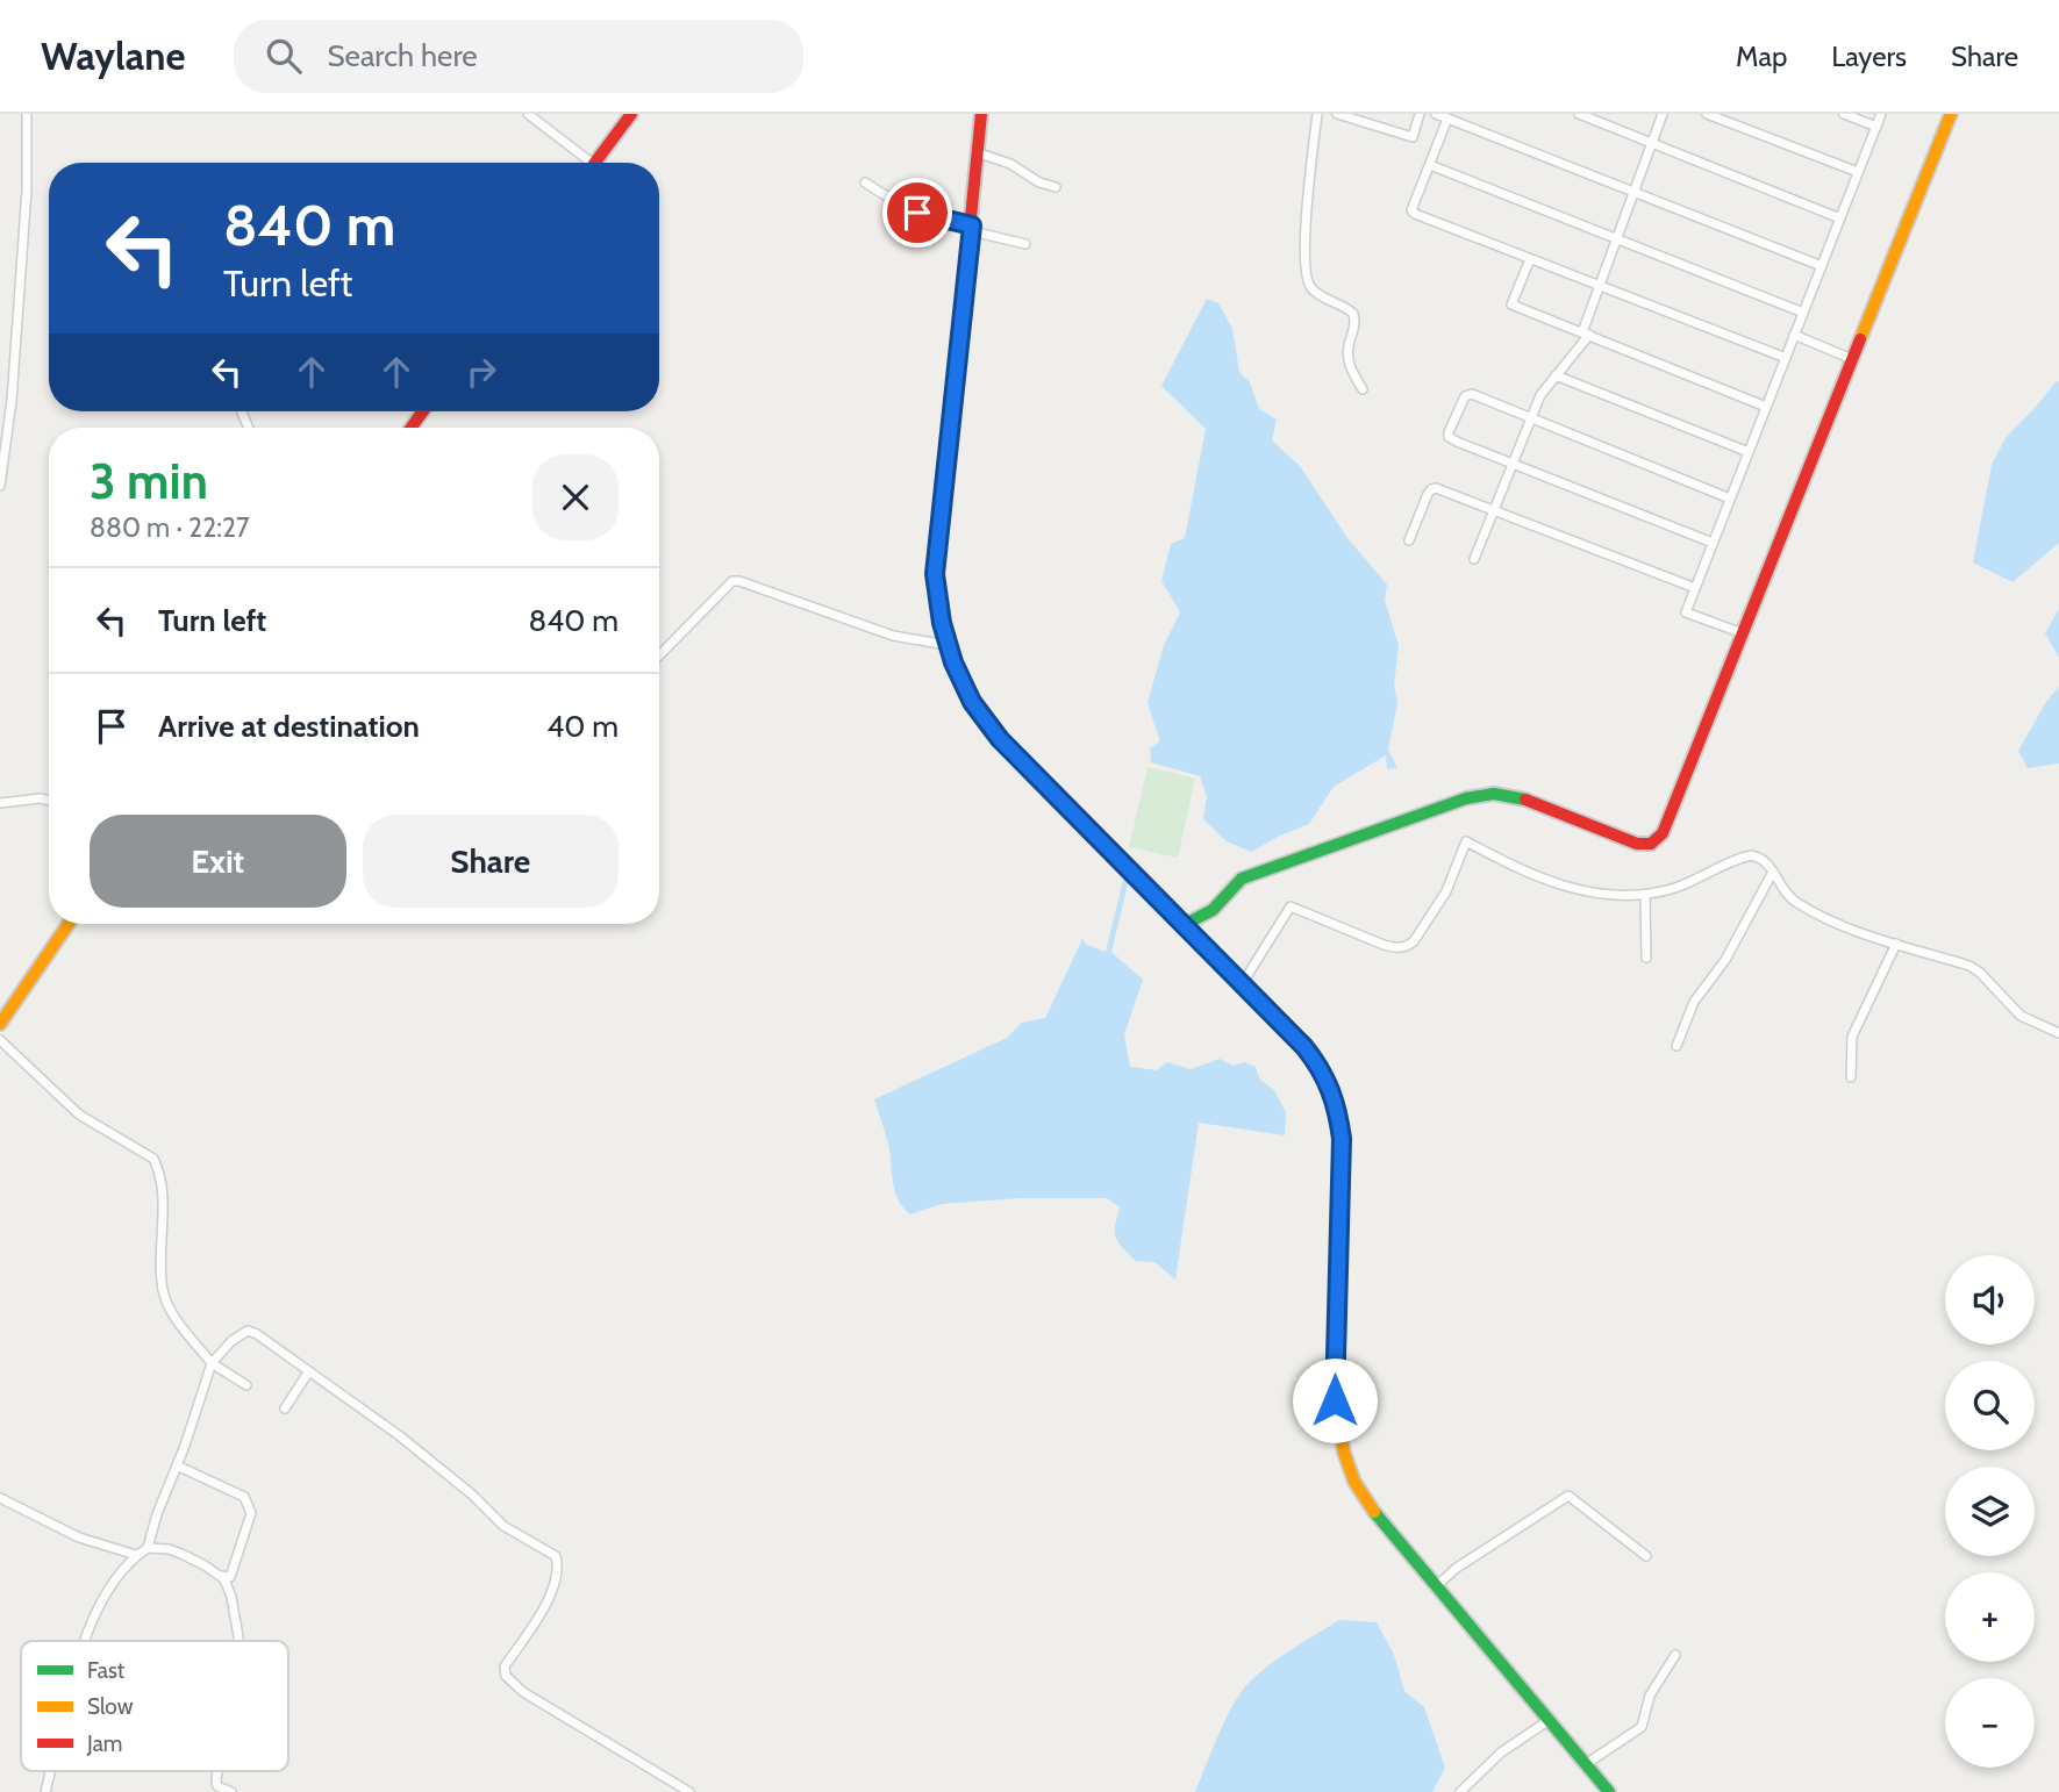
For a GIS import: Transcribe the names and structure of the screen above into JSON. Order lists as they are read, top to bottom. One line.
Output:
{"legend":["Fast","Slow","Jam"],"page":{"header":"Waylane","search":"Search here","nav":["Map","Layers","Share"],"turn":["840 m","Turn left"],"heading":["3 min","880 m · 22:27"],"list":[{"name":"Turn left","value":"840 m"},{"name":"Arrive at destination","value":"40 m"}],"buttons":["Exit","Share"],"map_buttons":["+","−"]}}
